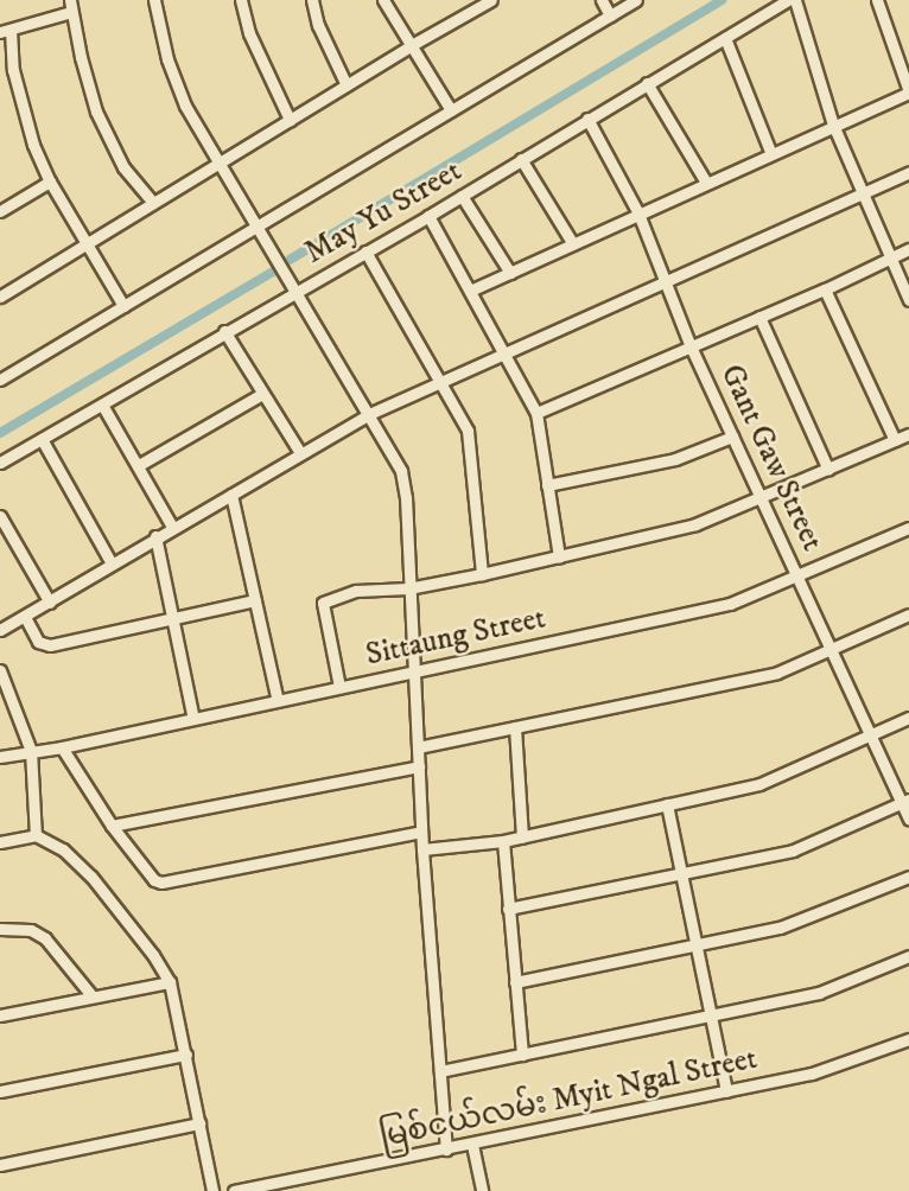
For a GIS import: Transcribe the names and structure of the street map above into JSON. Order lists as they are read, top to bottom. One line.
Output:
{"streets":{"street":["May Yu Street","Gant Gaw Street","Sittaung Street","မြစ်ငယ်လမ်း Myit Ngal Street"]},"crossings":[["May Yu Street","Gant Gaw Street"],["Gant Gaw Street","Sittaung Street"]]}
